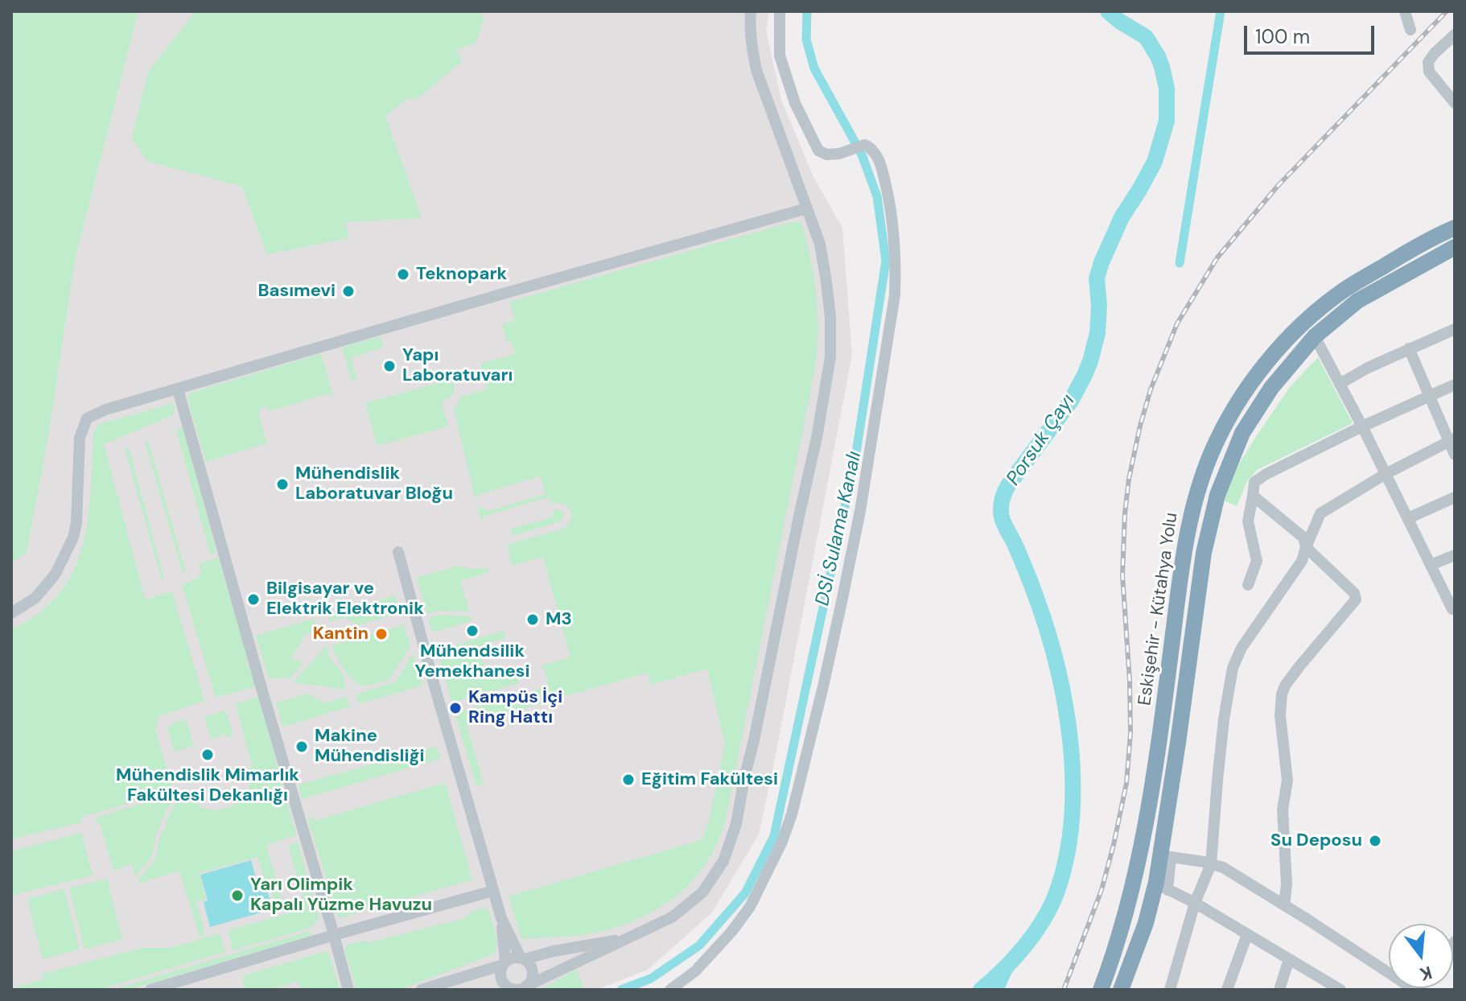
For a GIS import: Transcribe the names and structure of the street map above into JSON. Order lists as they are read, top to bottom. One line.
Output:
{"streets":{"highway":["Eskişehir - Kütahya Yolu"]},"water":["Porsuk Çayı","DSİ Sulama Kanalı"],"places":["Teknopark","Basımevi","Yapı Laboratuvarı","Mühendislik Laboratuvar Bloğu","Bilgisayar ve Elektrik Elektronik","M3","Mühendsilik Yemekhanesi","Kantin","Kampüs İçi Ring Hattı","Makine Mühendisliği","Mühendislik Mimarlık Fakültesi Dekanlığı","Eğitim Fakültesi","Su Deposu","Yarı Olimpik Kapalı Yüzme Havuzu"],"scale_bar":"100 m","north":"bottom"}
